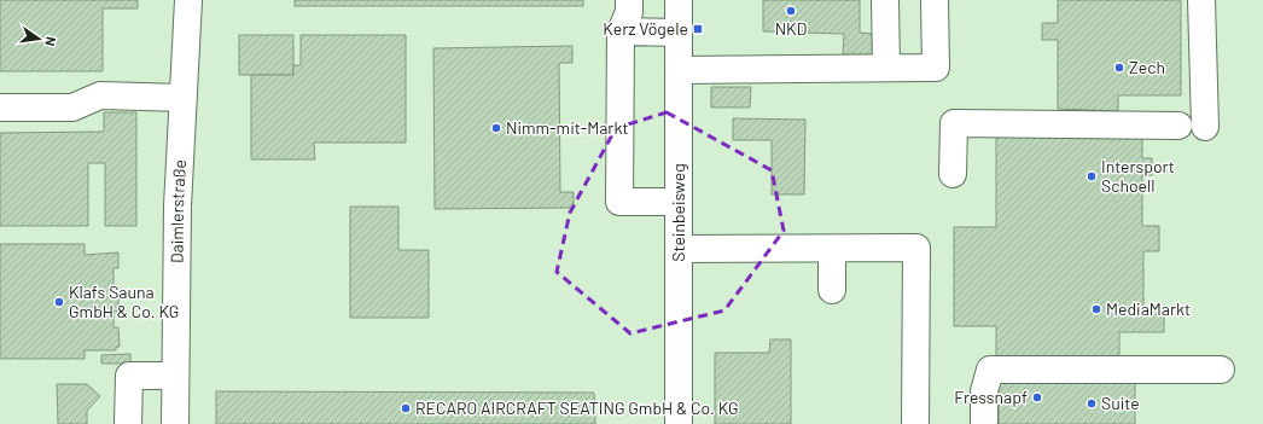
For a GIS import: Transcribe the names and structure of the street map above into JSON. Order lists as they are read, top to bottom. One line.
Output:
{"streets":{"street":["Daimlerstraße","Steinbeisweg"]},"places":{"other":["NKD","Zech","Nimm-mit-Markt","Intersport Schoell","Klafs Sauna GmbH & Co. KG","MediaMarkt","Fressnapf","Suite","RECARO AIRCRAFT SEATING GmbH & Co. KG"],"transit":["Kerz Vögele"]},"north":"right"}
